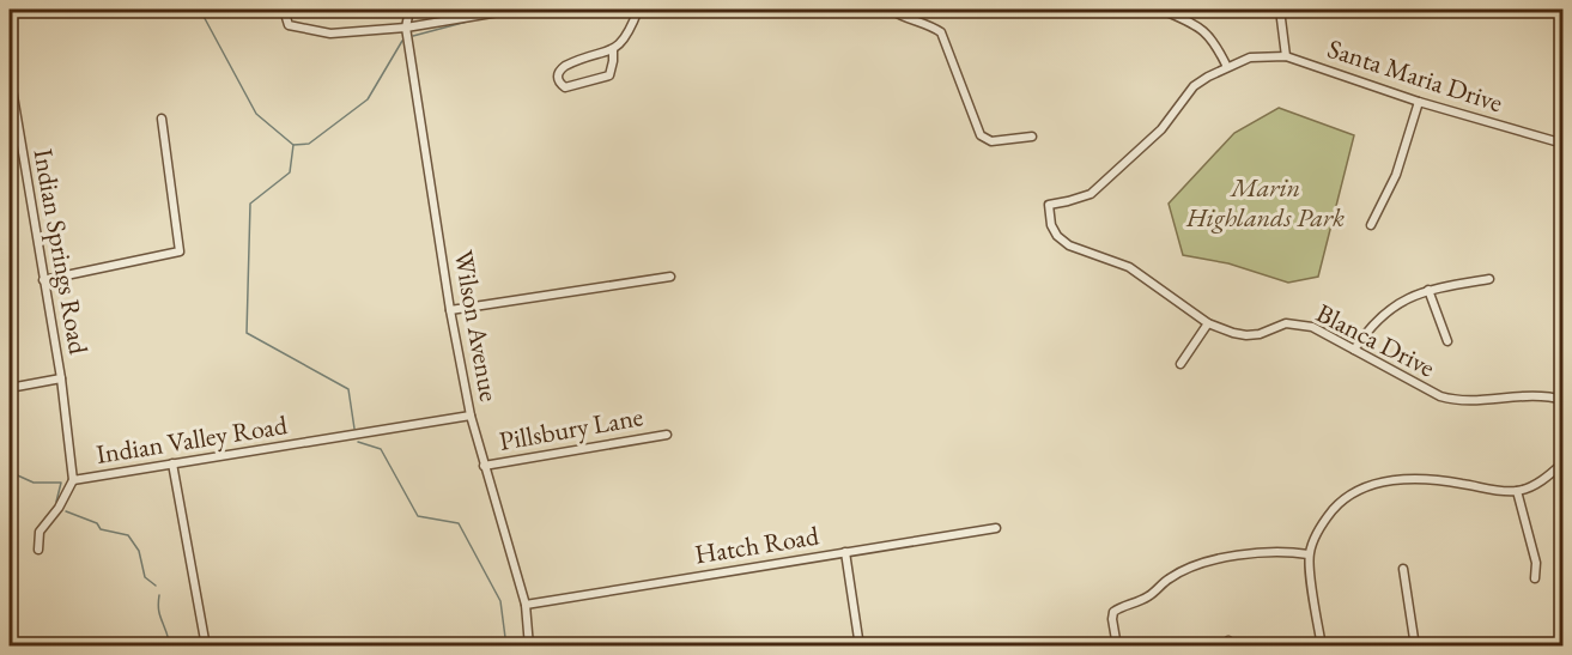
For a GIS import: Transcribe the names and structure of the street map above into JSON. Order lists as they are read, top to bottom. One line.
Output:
{"streets":{"street":["Santa Maria Drive","Indian Springs Road","Wilson Avenue","Blanca Drive","Pillsbury Lane","Indian Valley Road","Hatch Road"]},"crossings":[["Santa Maria Drive","Blanca Drive"],["Indian Springs Road","Indian Valley Road"],["Wilson Avenue","Pillsbury Lane"],["Wilson Avenue","Indian Valley Road"],["Wilson Avenue","Hatch Road"]],"parks":["Marin Highlands Park"]}
